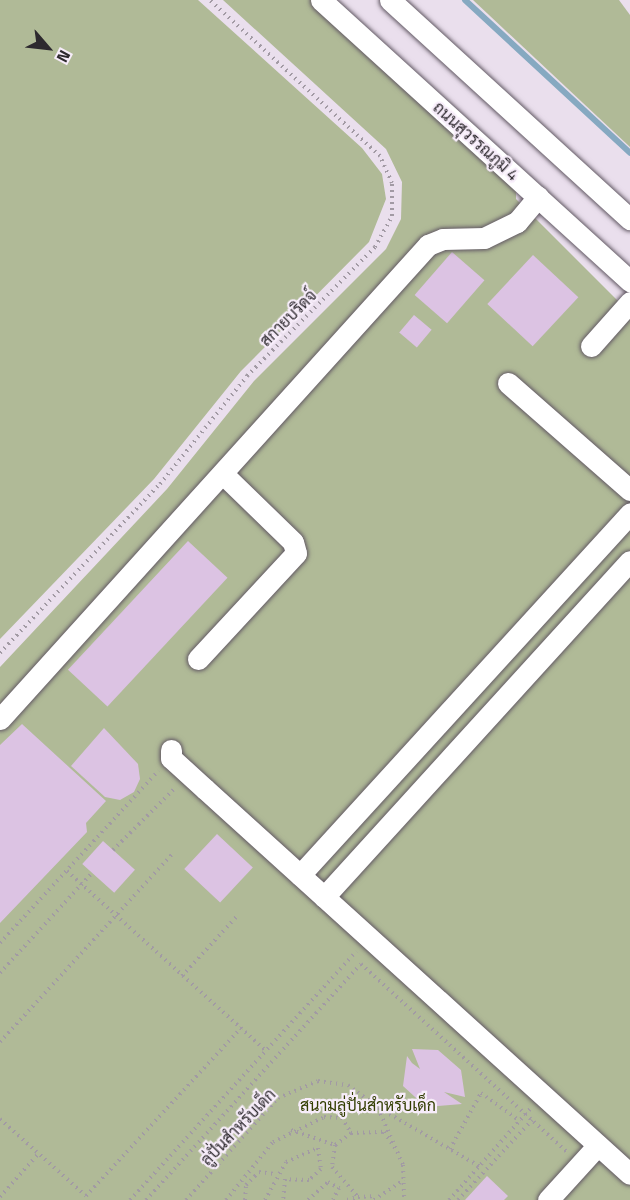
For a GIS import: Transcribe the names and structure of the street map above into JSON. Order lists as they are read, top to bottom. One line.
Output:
{"streets":{"street":["ถนนสุวรรณภูมิ 4"],"path":["สกายบริดจ์","ลู่ปั่นสำหรับเด็ก"]},"parks":["สนามลู่ปั่นสำหรับเด็ก"],"north":"bottom right"}
